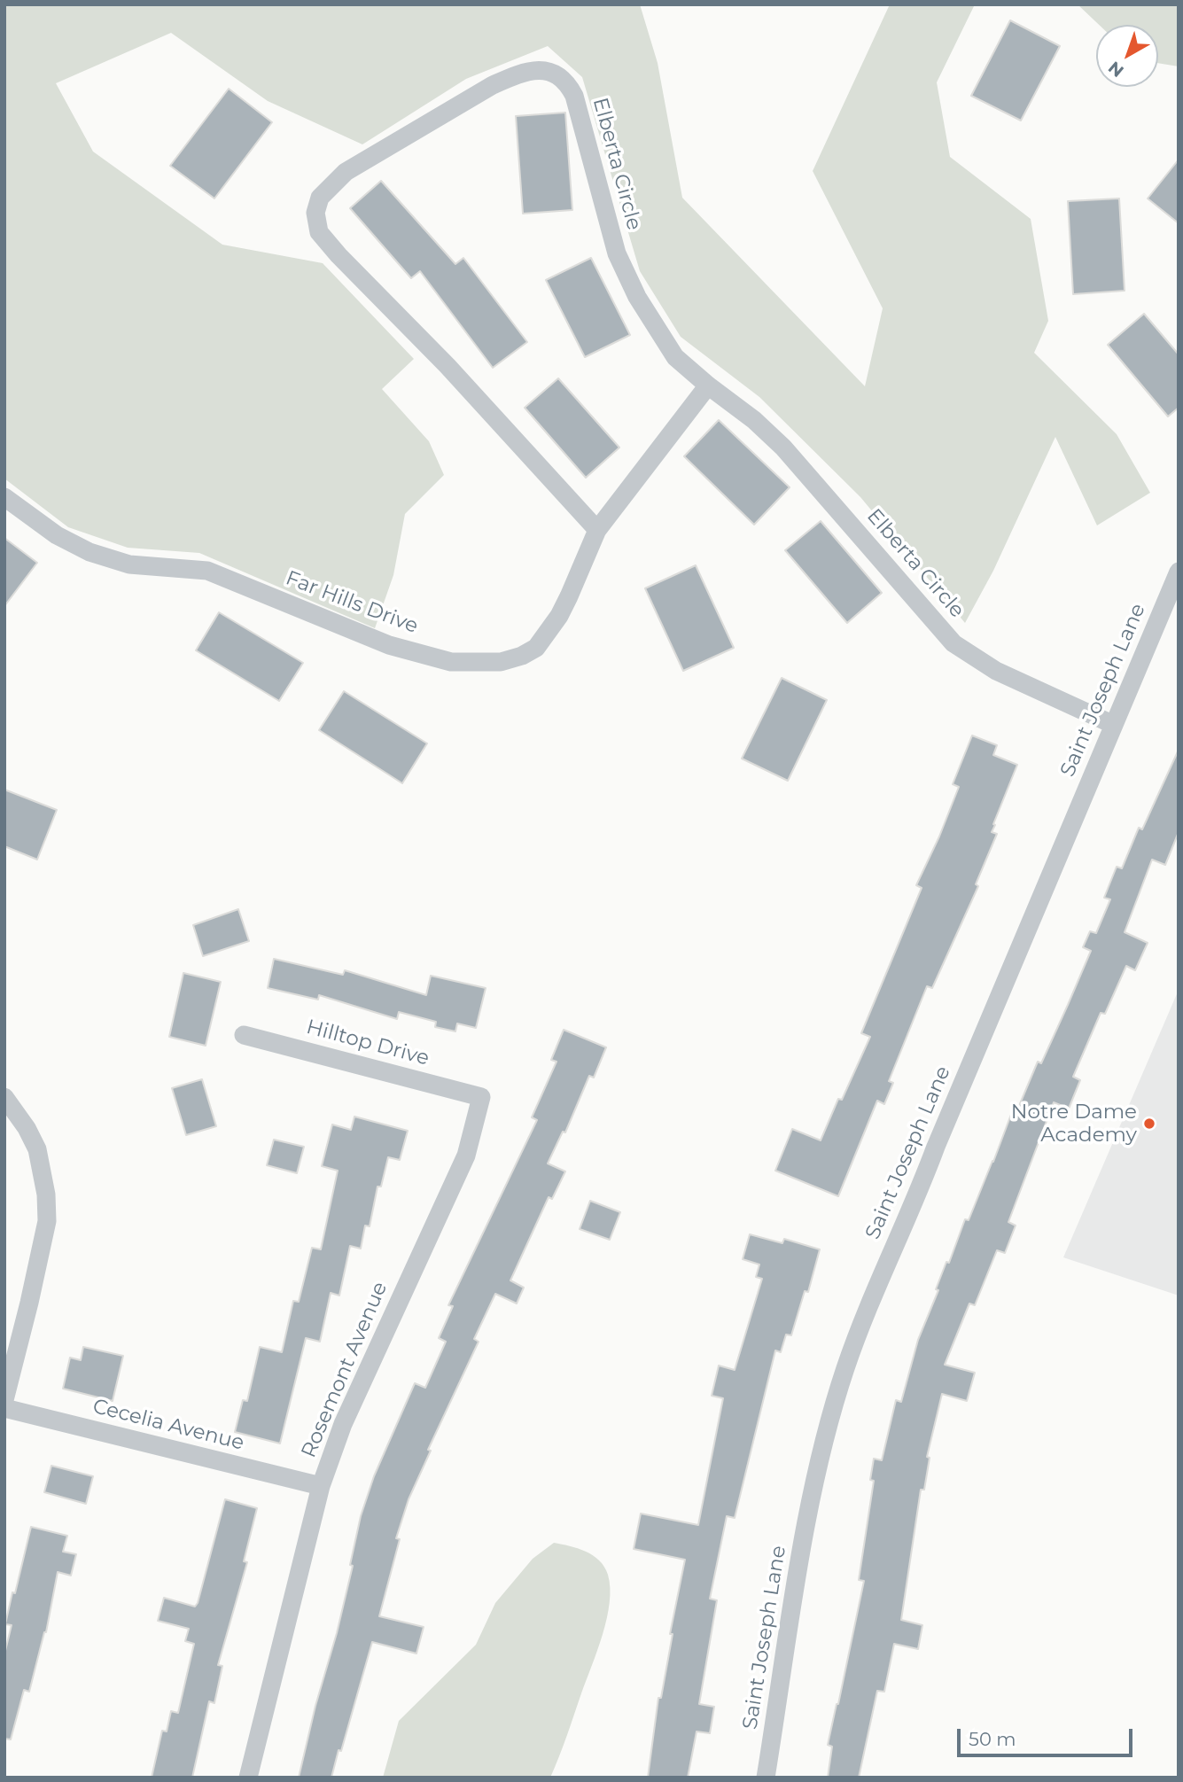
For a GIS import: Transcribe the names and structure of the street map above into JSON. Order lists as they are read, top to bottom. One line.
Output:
{"streets":{"street":["Elberta Circle","Far Hills Drive","Saint Joseph Lane","Hilltop Drive","Rosemont Avenue","Cecelia Avenue"]},"crossings":[["Elberta Circle","Far Hills Drive"],["Elberta Circle","Saint Joseph Lane"],["Hilltop Drive","Rosemont Avenue"],["Rosemont Avenue","Cecelia Avenue"]],"places":["Notre Dame Academy"],"scale_bar":"50 m","north":"bottom left"}
